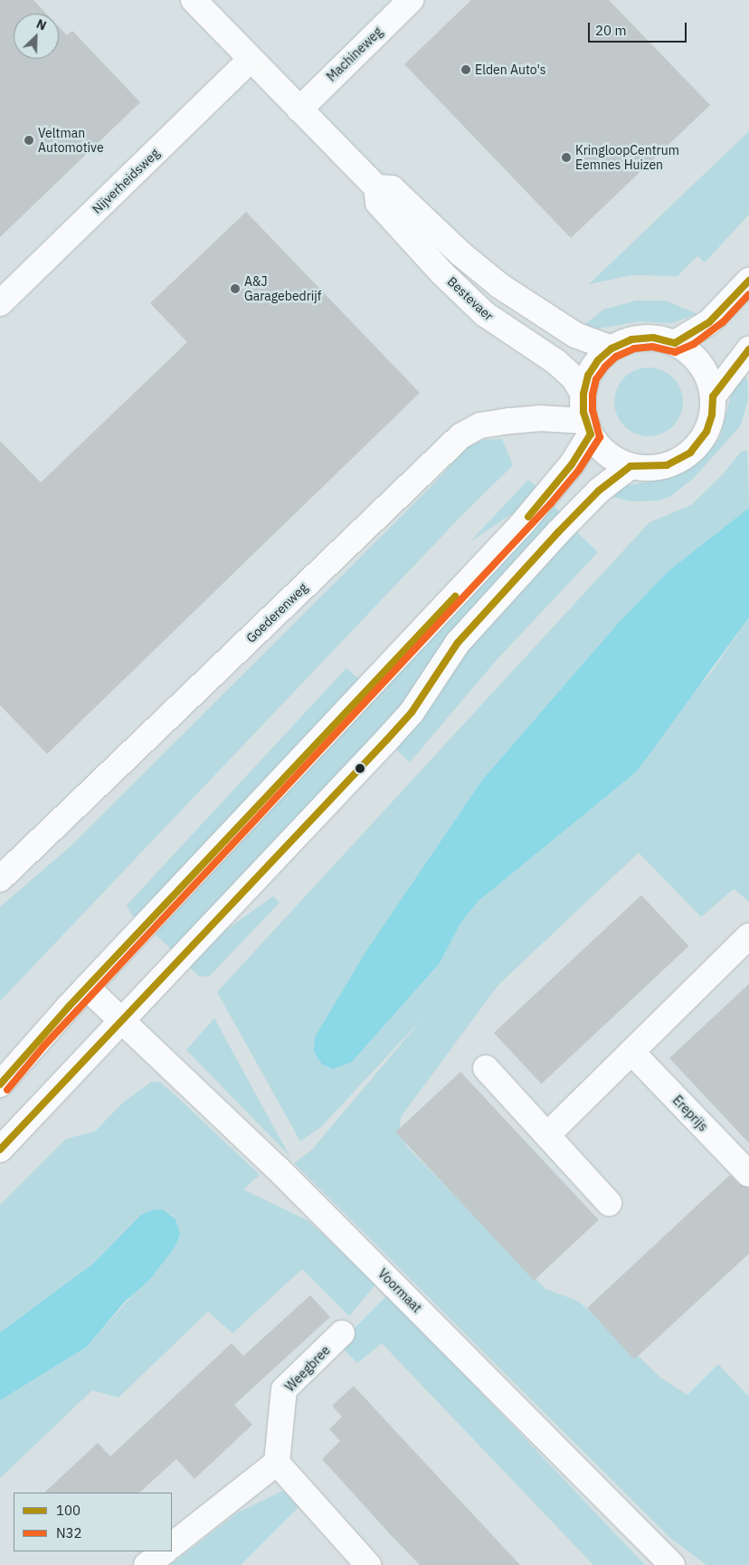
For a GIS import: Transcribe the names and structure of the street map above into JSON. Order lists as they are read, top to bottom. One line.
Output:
{"streets":{"street":["Machineweg","Nijverheidsweg","Bestevaer","Goederenweg","Ereprijs","Voormaat","Weegbree"]},"crossings":[["Machineweg","Bestevaer"],["Nijverheidsweg","Bestevaer"],["Bestevaer","Goederenweg"]],"places":["Elden Auto's","Veltman Automotive","KringloopCentrum Eemnes Huizen","A&J Garagebedrijf"],"lines":["transit line 100","transit line N32"],"legend":["100","N32"],"scale_bar":"20 m","north":"top right"}
